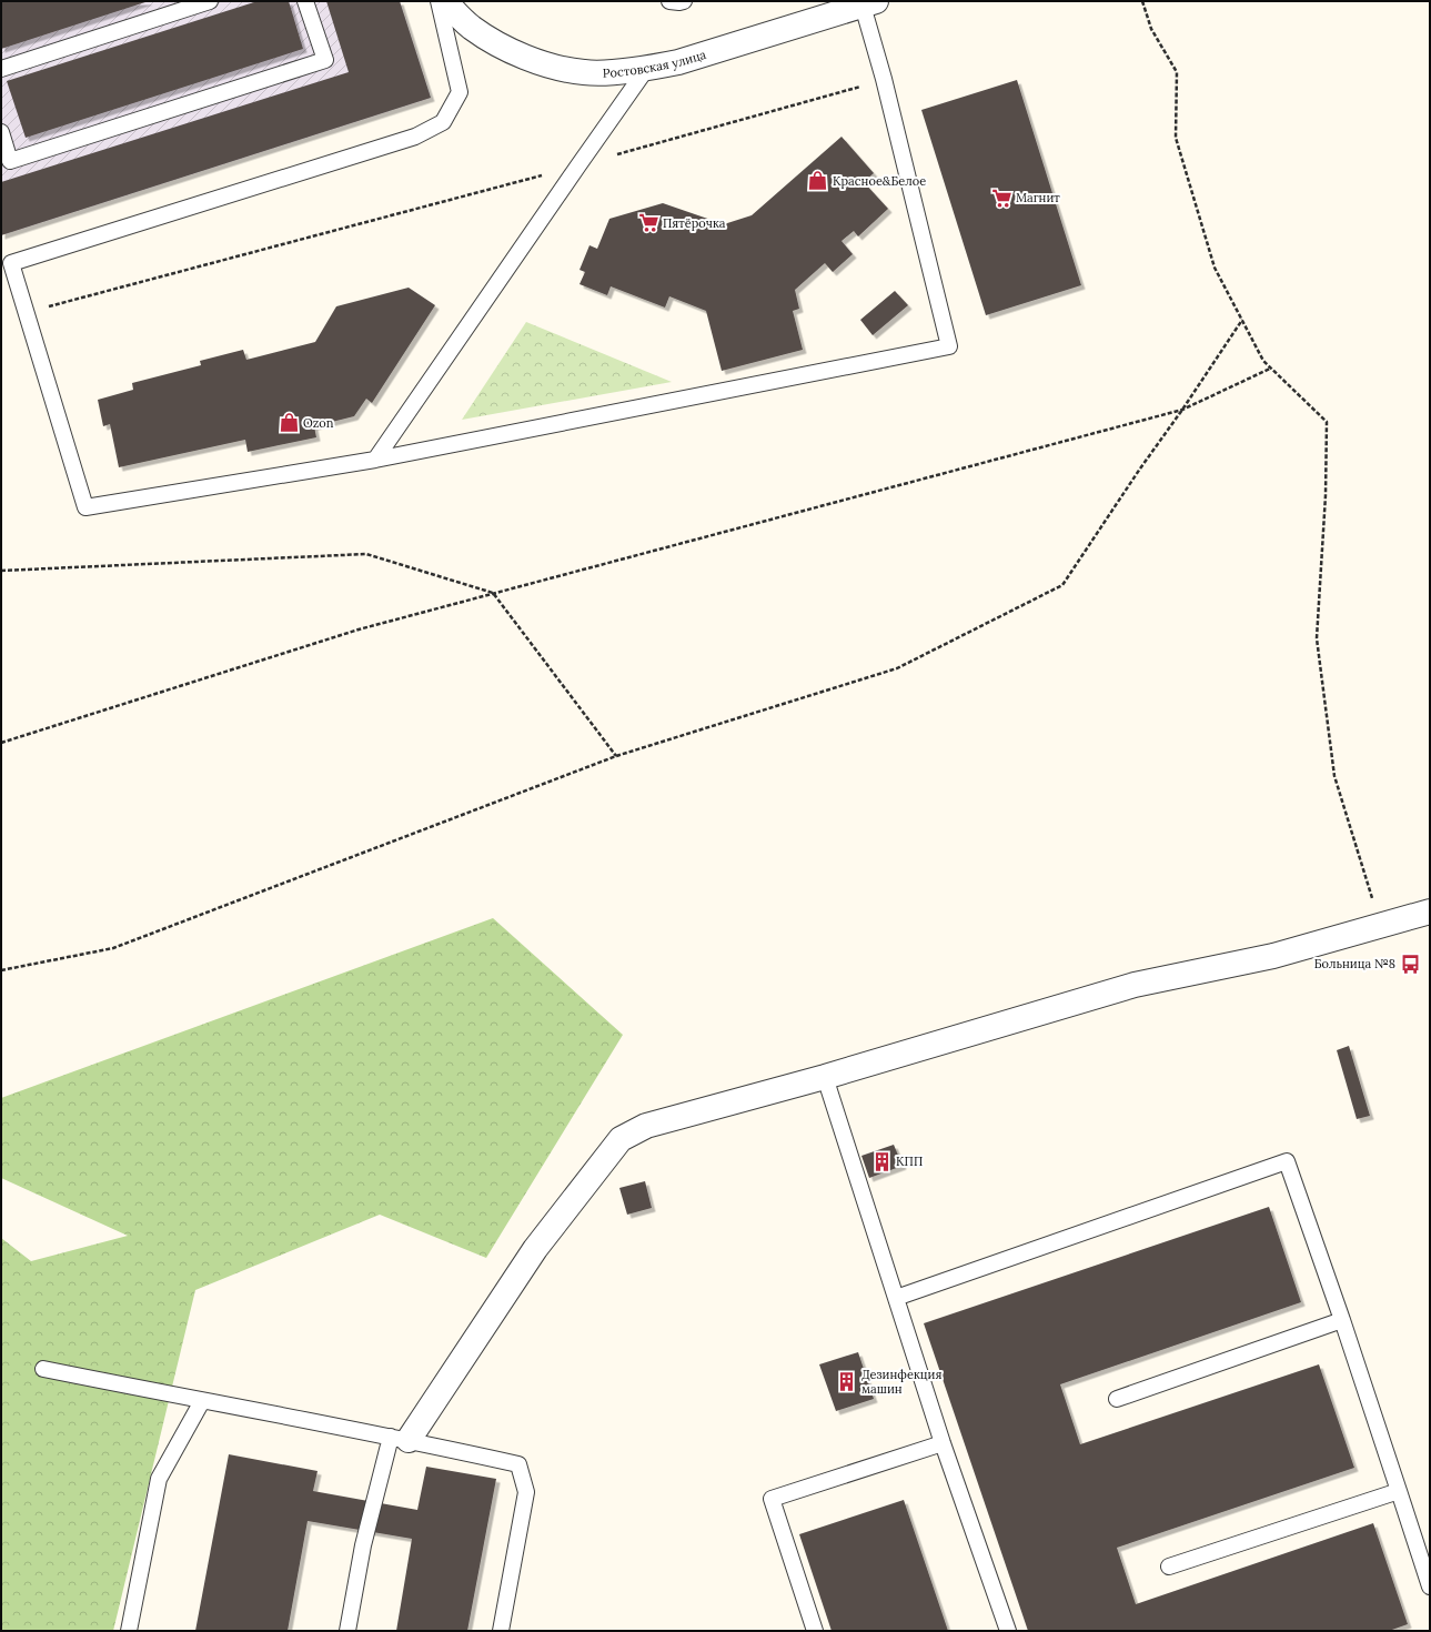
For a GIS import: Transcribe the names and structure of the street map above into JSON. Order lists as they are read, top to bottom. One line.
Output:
{"streets":{"street":["Ростовская улица"]},"places":{"shop":["Красное&Белое","Ozon"],"supermarket":["Магнит","Пятёрочка"],"bus stop":["Больница №8"],"building":["КПП","Дезинфекция машин"]}}
